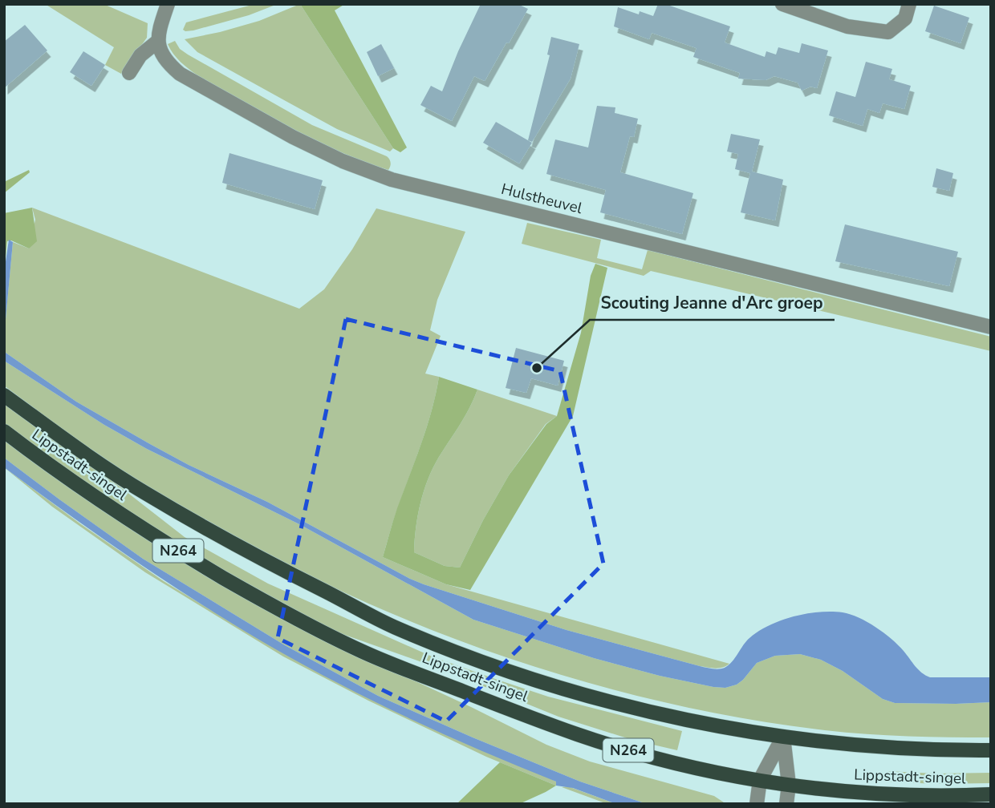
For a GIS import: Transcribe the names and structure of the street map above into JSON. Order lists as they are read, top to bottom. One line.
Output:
{"streets":{"main road":["Lippstadt-singel","N264"],"street":["Hulstheuvel"]},"places":["Scouting Jeanne d'Arc groep"]}
